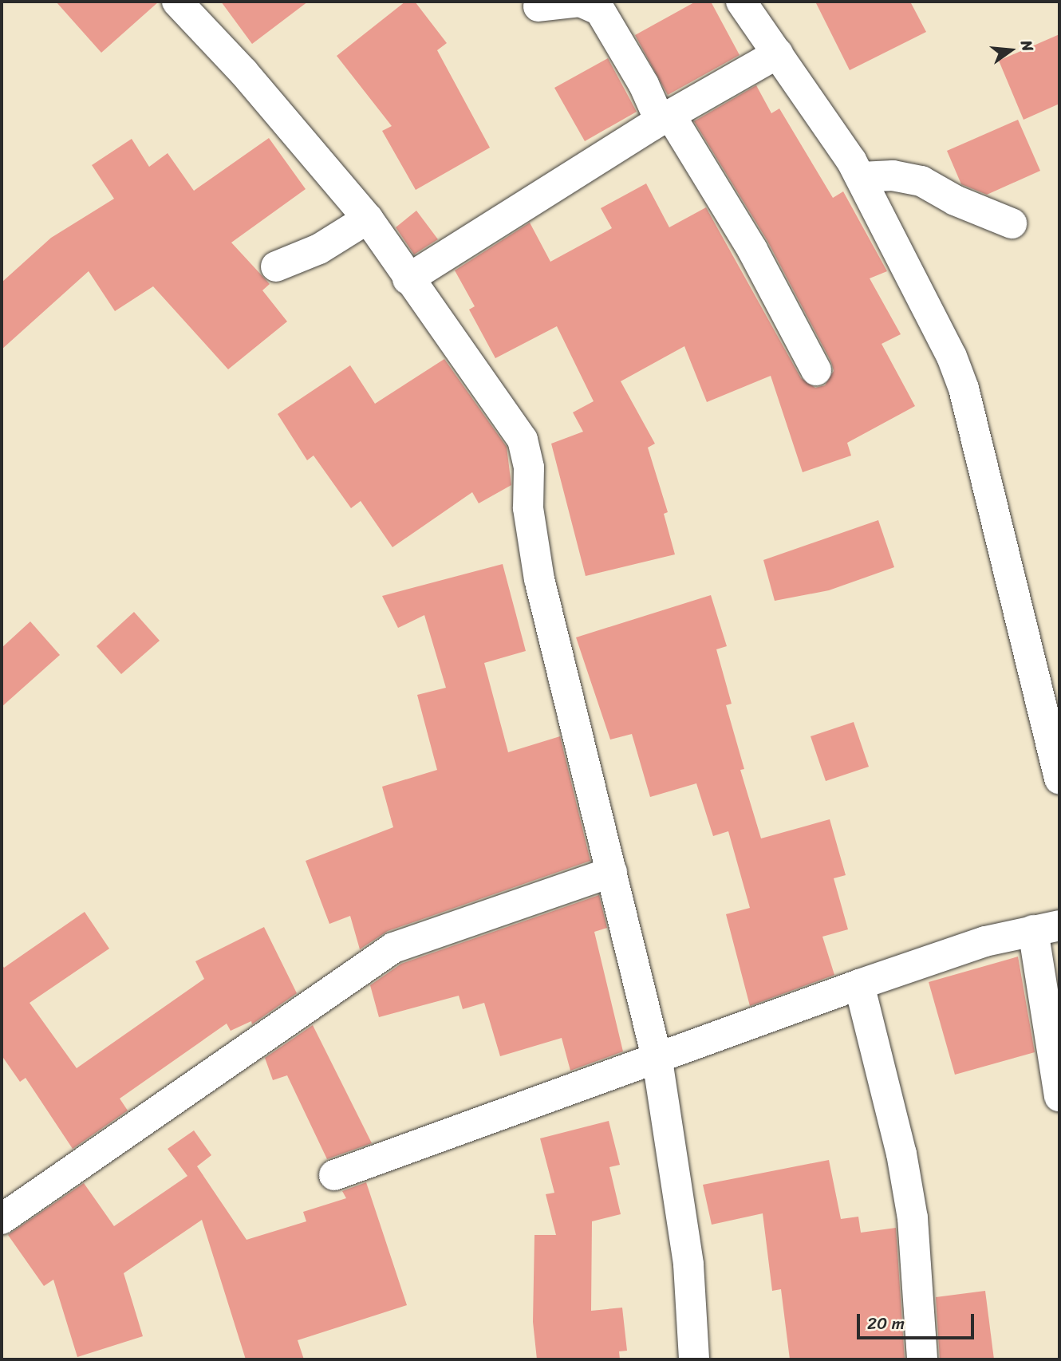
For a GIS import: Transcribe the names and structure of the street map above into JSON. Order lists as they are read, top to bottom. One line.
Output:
{"scale_bar":"20 m","north":"right"}
